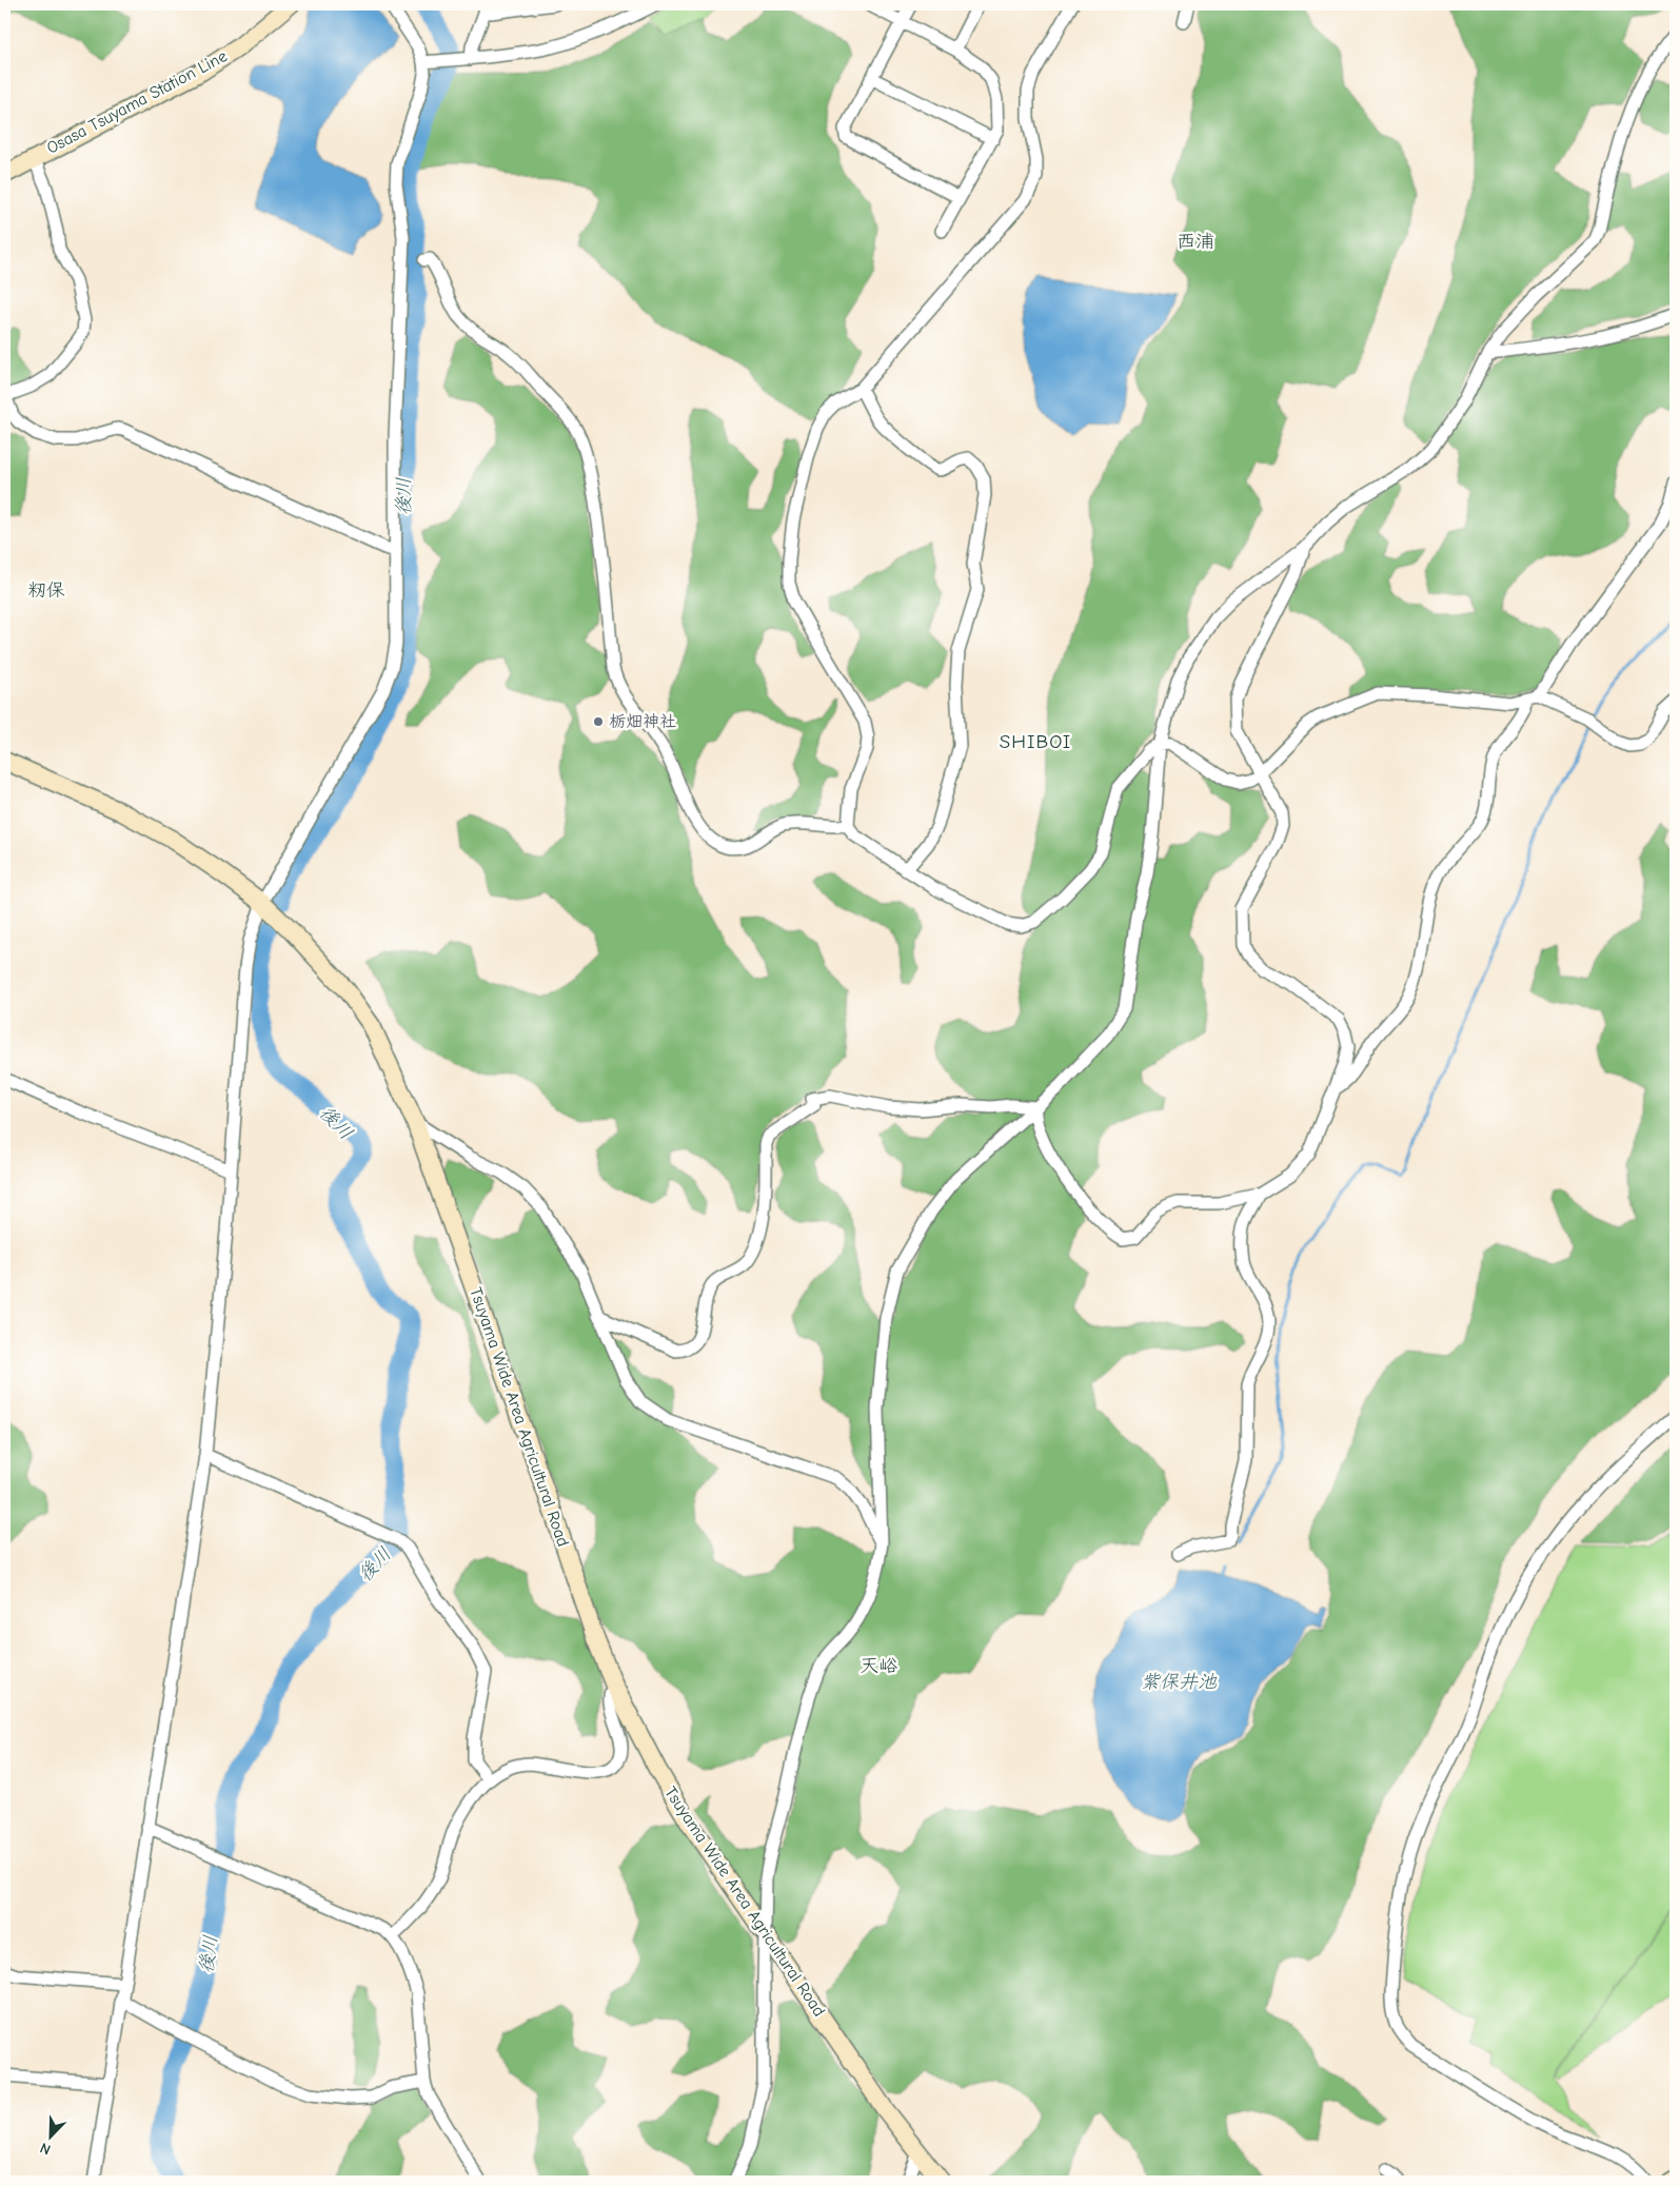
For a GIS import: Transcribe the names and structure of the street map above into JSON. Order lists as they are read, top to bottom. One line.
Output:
{"streets":{"street":["Osasa Tsuyama Station Line","Tsuyama Wide Area Agricultural Road"]},"districts":["西浦","籾保","SHIBOI","天峪"],"water":["後川","紫保井池"],"places":["栃畑神社"],"north":"bottom left"}
